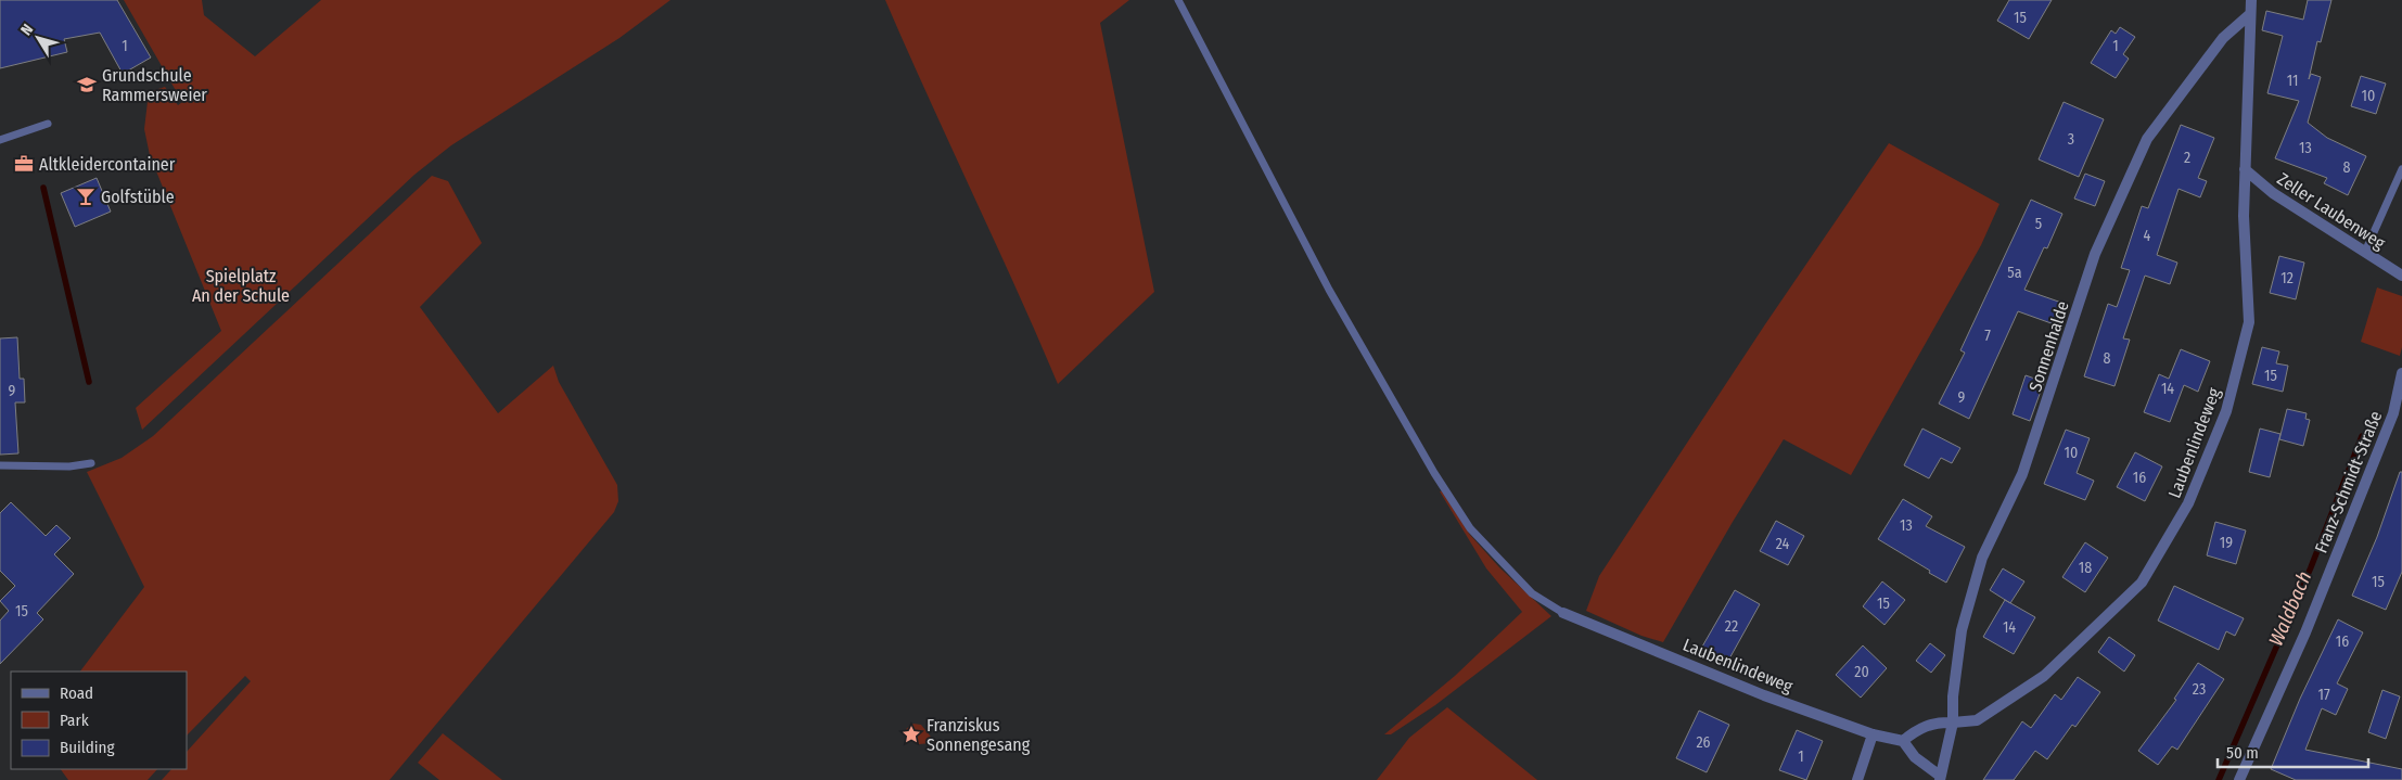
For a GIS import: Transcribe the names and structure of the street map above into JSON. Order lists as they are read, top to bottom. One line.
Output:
{"streets":{"street":["Zeller Laubenweg","Sonnenhalde","Laubenlindeweg","Franz-Schmidt-Straße"]},"crossings":[["Zeller Laubenweg","Laubenlindeweg"],["Sonnenhalde","Laubenlindeweg"]],"water":["Waldbach"],"parks":["Spielplatz An der Schule"],"places":{"school or university":["Grundschule Rammersweier"],"office":["Altkleidercontainer"],"bar":["Golfstüble"],"place":["Franziskus Sonnengesang"]},"house_numbers":["15","1","1","11","10","3","13","2","8","5","4","5a","12","7","8","15","14","9","9","10","16","13","19","24","18","15","15","15","22","14","16","20","23","17","26","1"],"legend":["Road","Park","Building"],"scale_bar":"50 m","north":"top left"}
